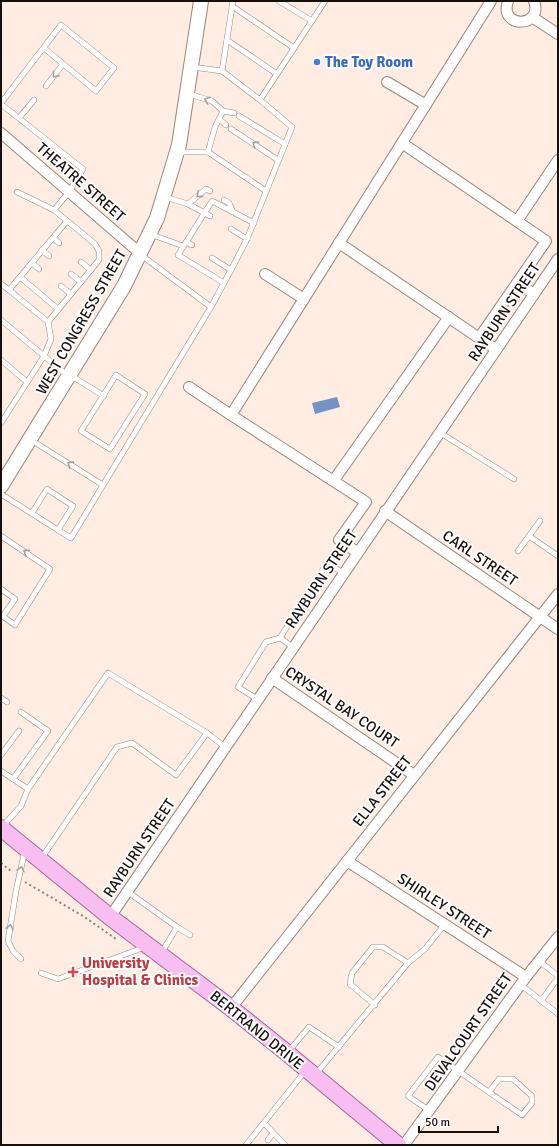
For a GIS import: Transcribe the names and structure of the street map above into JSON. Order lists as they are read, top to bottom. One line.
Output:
{"streets":{"main road":["WEST CONGRESS STREET","BERTRAND DRIVE"],"street":["THEATRE STREET","RAYBURN STREET","CARL STREET","CRYSTAL BAY COURT","ELLA STREET","SHIRLEY STREET","DEVALCOURT STREET"]},"crossings":[["THEATRE STREET","WEST CONGRESS STREET"],["RAYBURN STREET","CARL STREET"],["RAYBURN STREET","CRYSTAL BAY COURT"],["RAYBURN STREET","BERTRAND DRIVE"],["CARL STREET","ELLA STREET"],["CRYSTAL BAY COURT","ELLA STREET"],["ELLA STREET","SHIRLEY STREET"],["ELLA STREET","BERTRAND DRIVE"],["SHIRLEY STREET","DEVALCOURT STREET"]],"places":{"other":["The Toy Room"],"health":["University Hospital & Clinics"]},"scale_bar":"50 m"}
